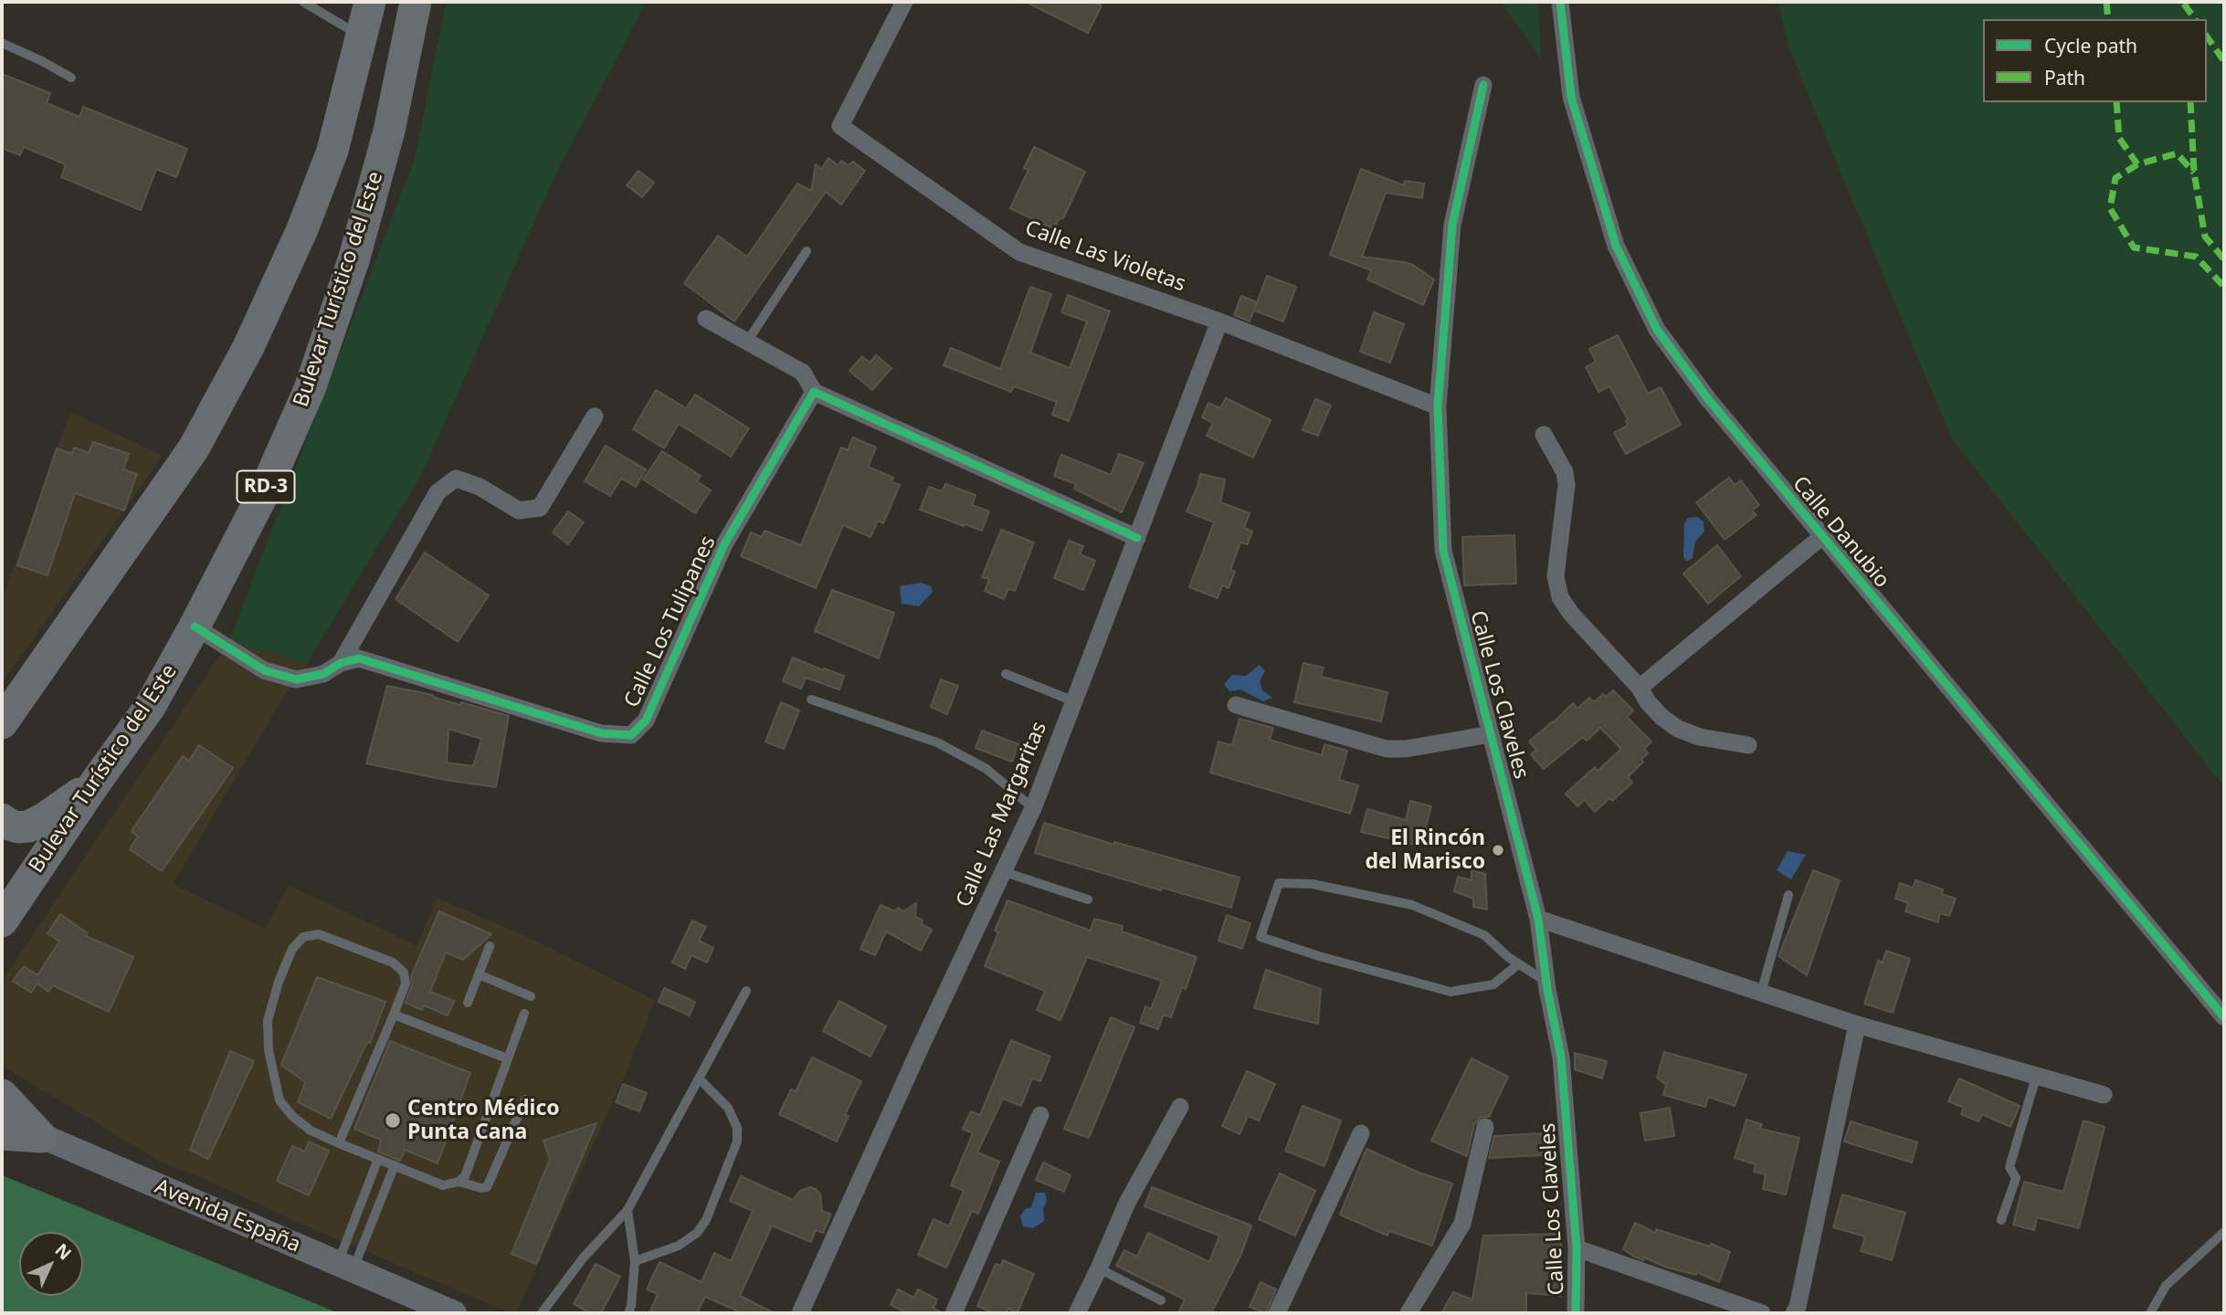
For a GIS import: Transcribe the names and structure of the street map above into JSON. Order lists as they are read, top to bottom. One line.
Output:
{"streets":{"highway":["Bulevar Turístico del Este","RD-3"],"street":["Calle Las Violetas","Calle Danubio","Calle Los Tulipanes","Calle Los Claveles","Calle Las Margaritas","Avenida España"]},"crossings":[["Calle Las Violetas","Calle Los Claveles"],["Calle Las Violetas","Calle Las Margaritas"],["Bulevar Turístico del Este","Calle Los Tulipanes"]],"places":["El Rincón del Marisco","Centro Médico Punta Cana"],"legend":["Cycle path","Path"],"north":"top right"}
